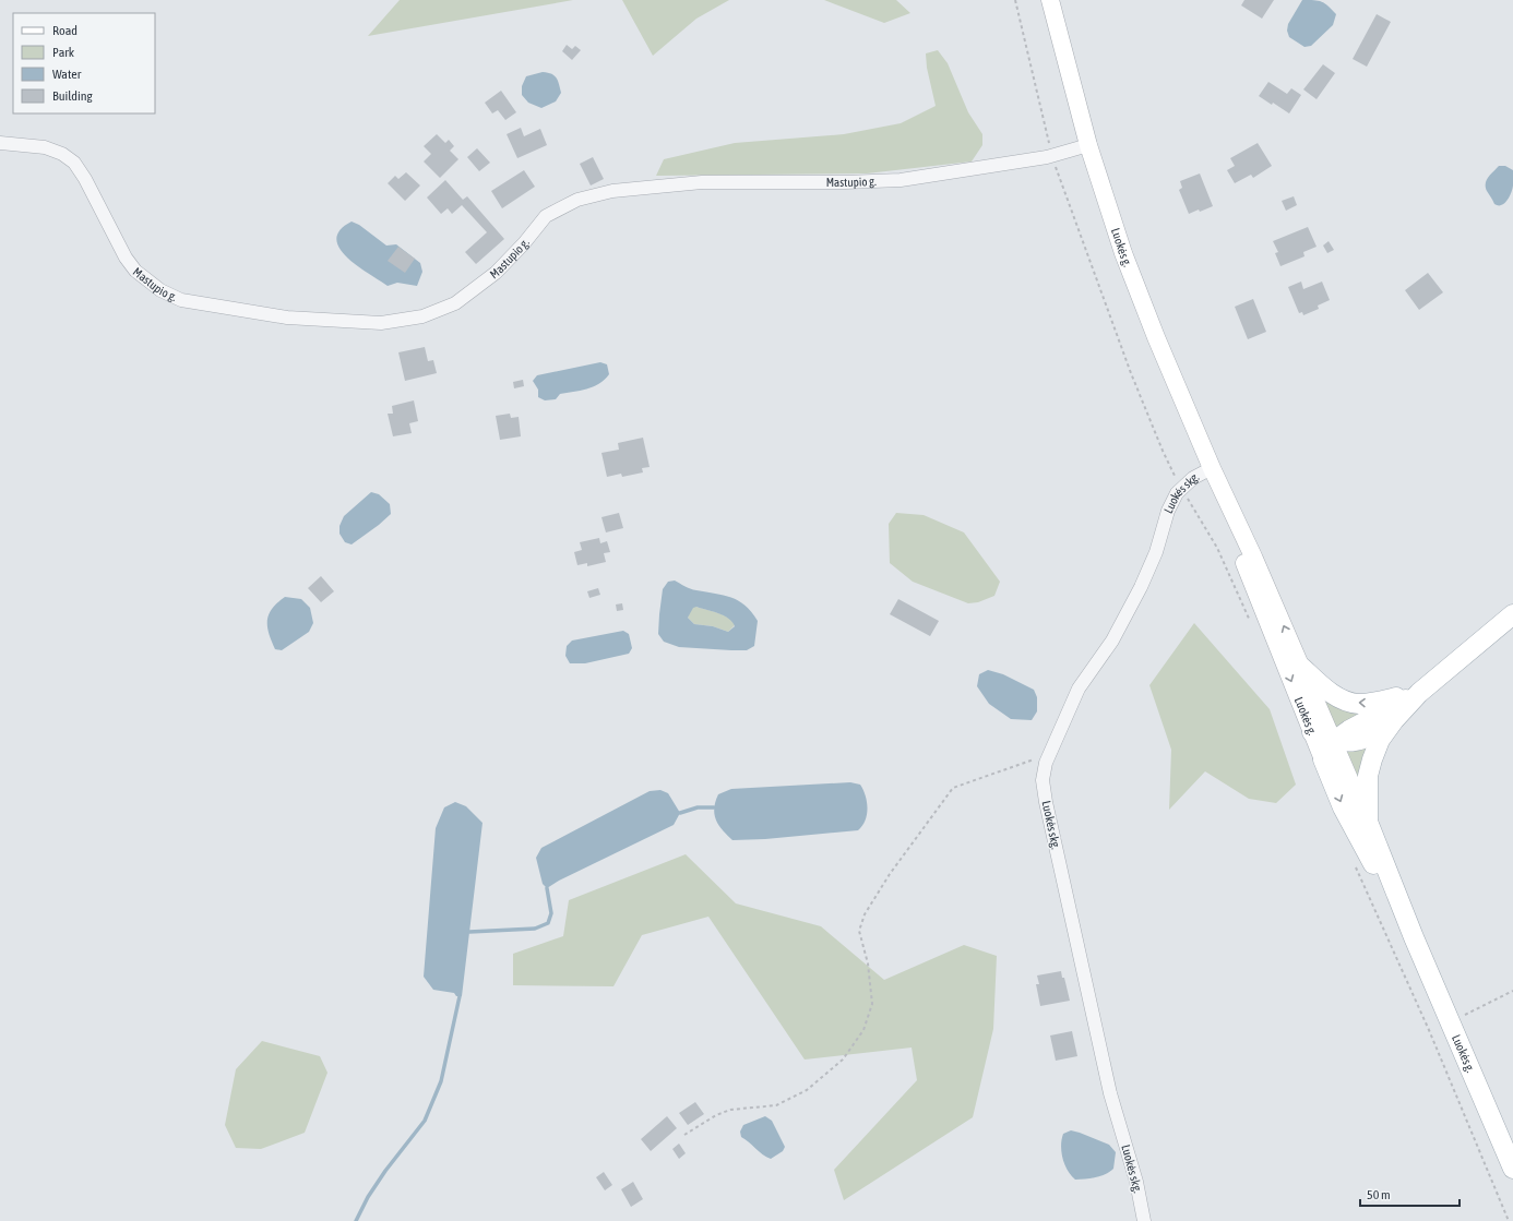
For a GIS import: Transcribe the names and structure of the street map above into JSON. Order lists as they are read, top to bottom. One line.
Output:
{"streets":{"main road":["Luokės g."],"street":["Mastupio g.","Luokės skg."]},"crossings":[["Mastupio g.","Luokės g."],["Luokės g.","Luokės skg."]],"legend":["Road","Park","Water","Building"],"scale_bar":"50 m"}
